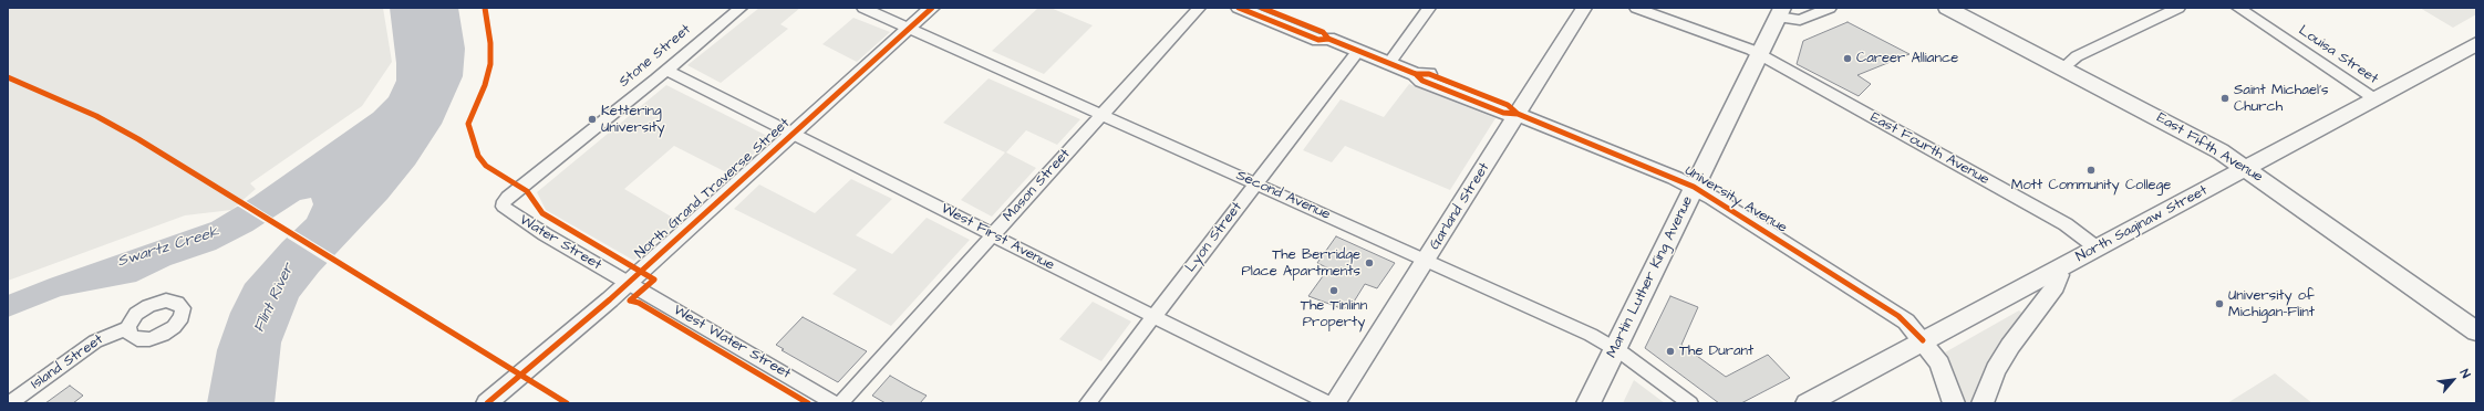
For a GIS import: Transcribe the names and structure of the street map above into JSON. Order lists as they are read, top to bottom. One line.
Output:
{"streets":{"main road":["East Fifth Avenue","North Saginaw Street","Martin Luther King Avenue"],"street":["Louisa Street","Stone Street","East Fourth Avenue","Mason Street","North Grand Traverse Street","Second Avenue","University Avenue","Garland Street","West First Avenue","Lyon Street","Water Street","West Water Street","Island Street"]},"crossings":[["Louisa Street","North Saginaw Street"],["Stone Street","West First Avenue"],["Stone Street","Water Street"],["East Fifth Avenue","North Saginaw Street"],["East Fourth Avenue","North Saginaw Street"],["East Fourth Avenue","Martin Luther King Avenue"],["Mason Street","Second Avenue"],["Mason Street","West First Avenue"],["North Grand Traverse Street","Second Avenue"],["North Grand Traverse Street","West First Avenue"],["North Grand Traverse Street","Water Street"],["North Grand Traverse Street","West Water Street"],["Second Avenue","Garland Street"],["Second Avenue","Lyon Street"],["Second Avenue","Martin Luther King Avenue"],["University Avenue","Garland Street"],["University Avenue","North Saginaw Street"],["University Avenue","Lyon Street"],["University Avenue","Martin Luther King Avenue"],["West First Avenue","Lyon Street"],["Water Street","West Water Street"]],"water":["Swartz Creek","Flint River"],"places":["Career Alliance","Saint Michael's Church","Kettering University","Mott Community College","The Berridge Place Apartments","The Tinlinn Property","University of Michigan-Flint","The Durant"],"north":"top right"}
